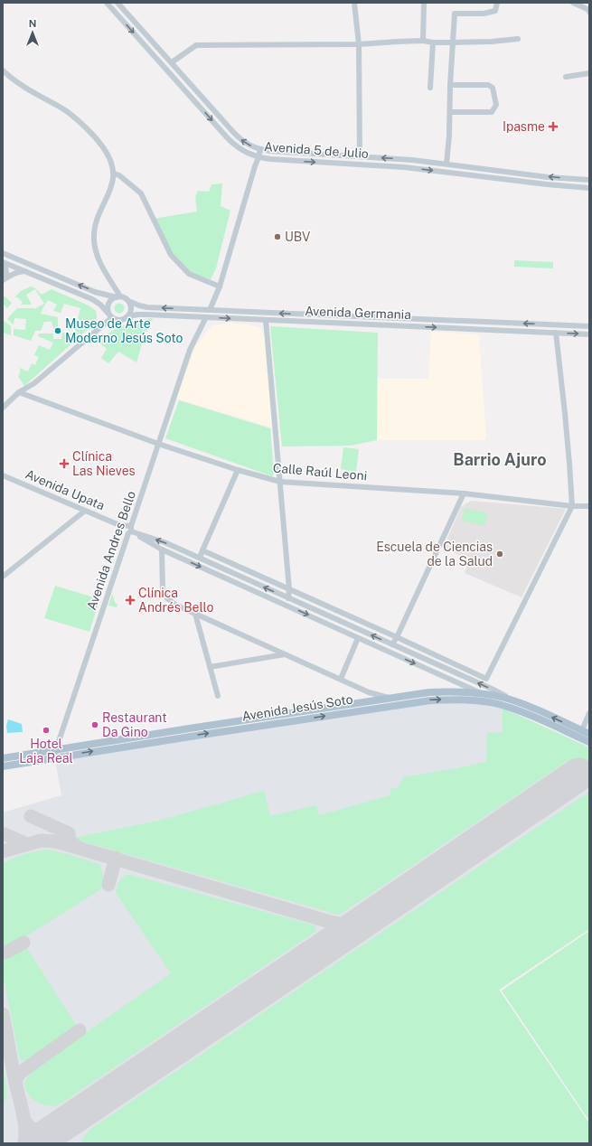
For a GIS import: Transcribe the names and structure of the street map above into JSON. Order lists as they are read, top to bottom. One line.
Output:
{"streets":{"main road":["Avenida Jesús Soto"],"street":["Avenida 5 de Julio","Avenida Germania","Calle Raúl Leoni","Avenida Upata","Avenida Andres Bello"]},"crossings":[["Avenida Germania","Avenida Andres Bello"],["Calle Raúl Leoni","Avenida Andres Bello"],["Avenida Upata","Avenida Andres Bello"],["Avenida Andres Bello","Avenida Jesús Soto"]],"districts":["Barrio Ajuro"],"places":{"health":["Ipasme","Clínica Las Nieves","Clínica Andrés Bello"],"other":["UBV","Museo de Arte Moderno Jesús Soto","Escuela de Ciencias de la Salud","Restaurant Da Gino","Hotel Laja Real"]},"north":"top"}
